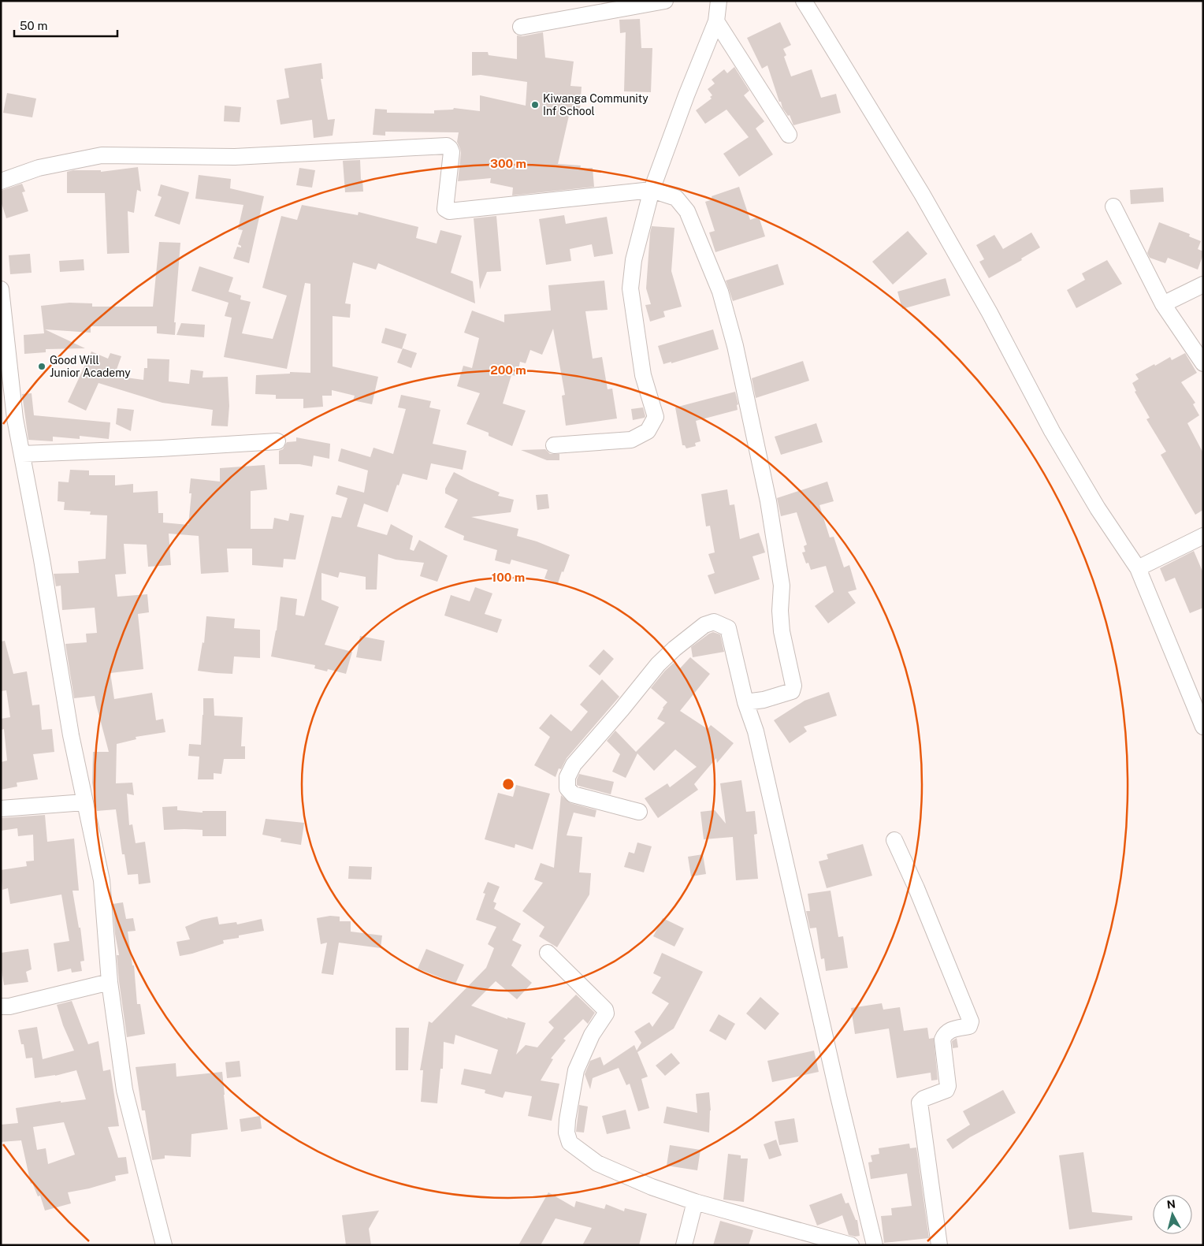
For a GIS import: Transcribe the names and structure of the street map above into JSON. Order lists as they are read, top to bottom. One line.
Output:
{"places":["Kiwanga Community Inf School","Good Will Junior Academy"],"scale_bar":"50 m","north":"top","rings":["300 m","200 m","100 m"]}
